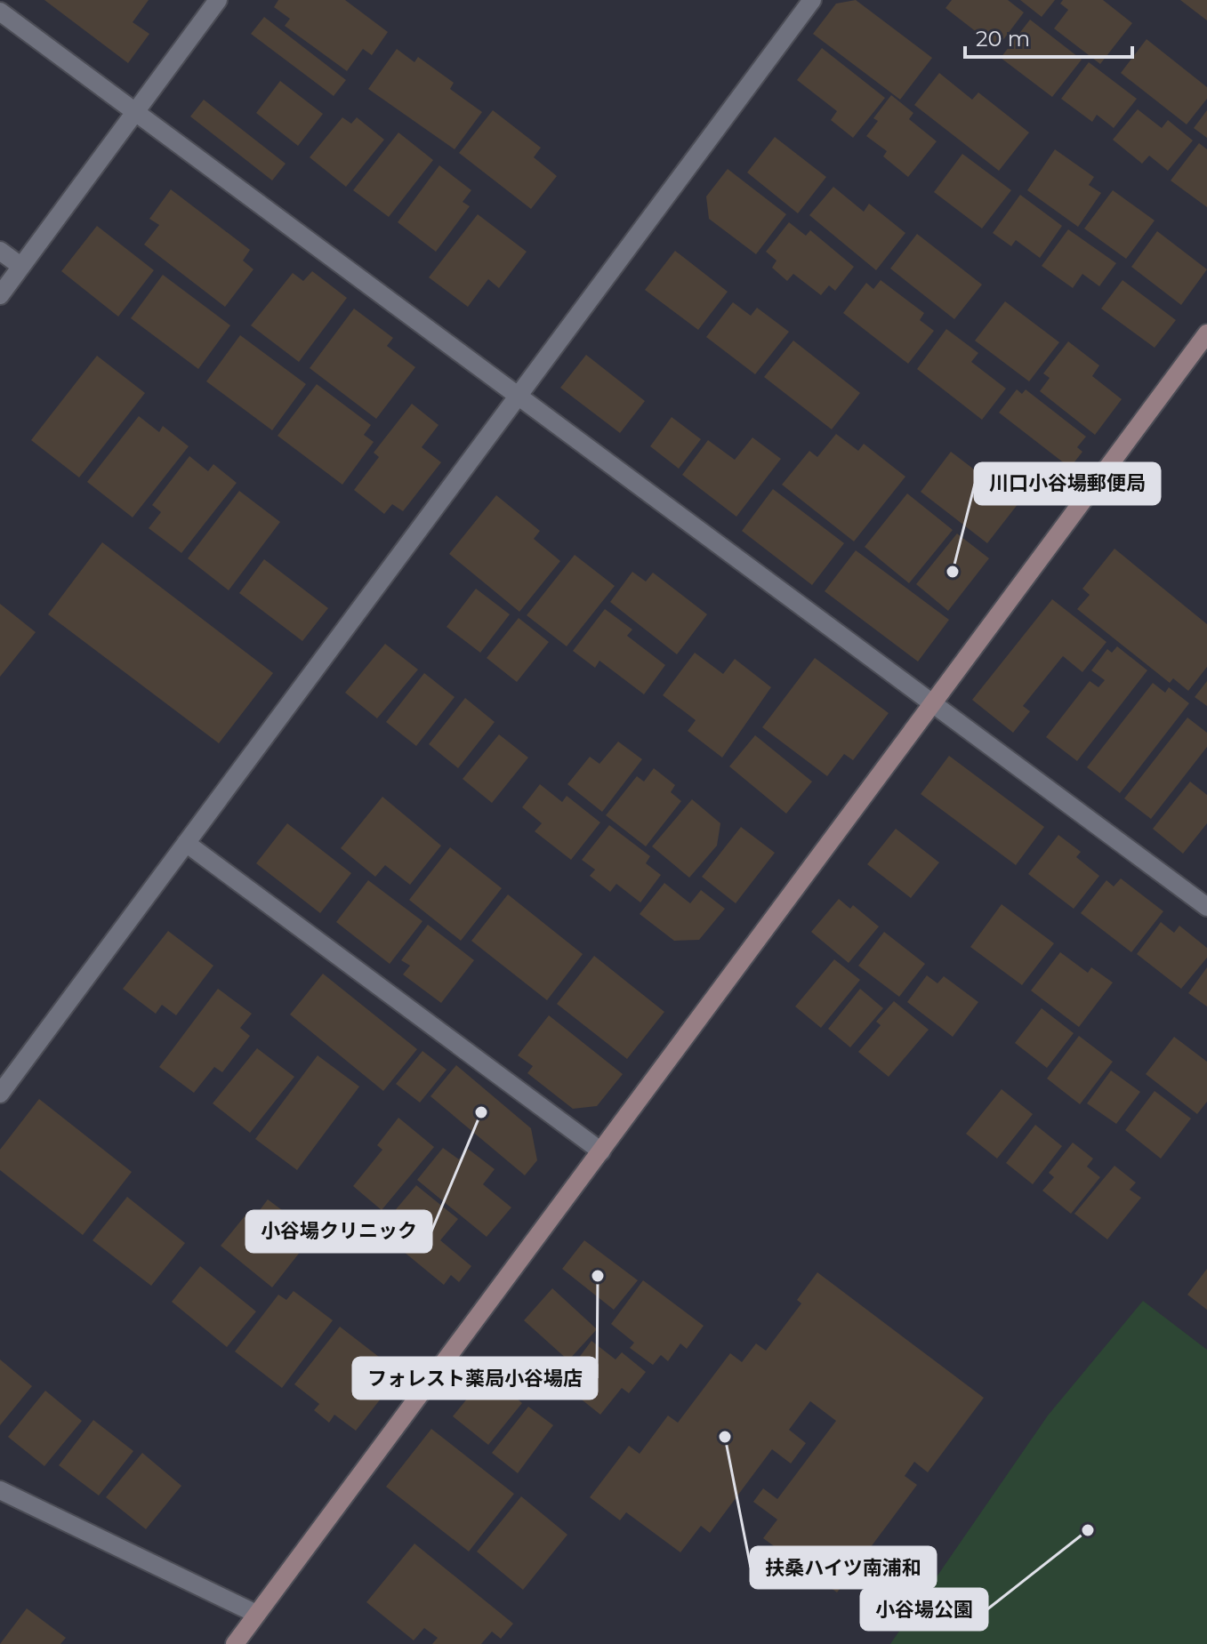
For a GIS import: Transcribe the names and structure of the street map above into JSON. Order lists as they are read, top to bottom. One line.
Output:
{"places":["川口小谷場郵便局","小谷場クリニック","フォレスト薬局小谷場店","扶桑ハイツ南浦和","小谷場公園"],"scale_bar":"20 m"}
